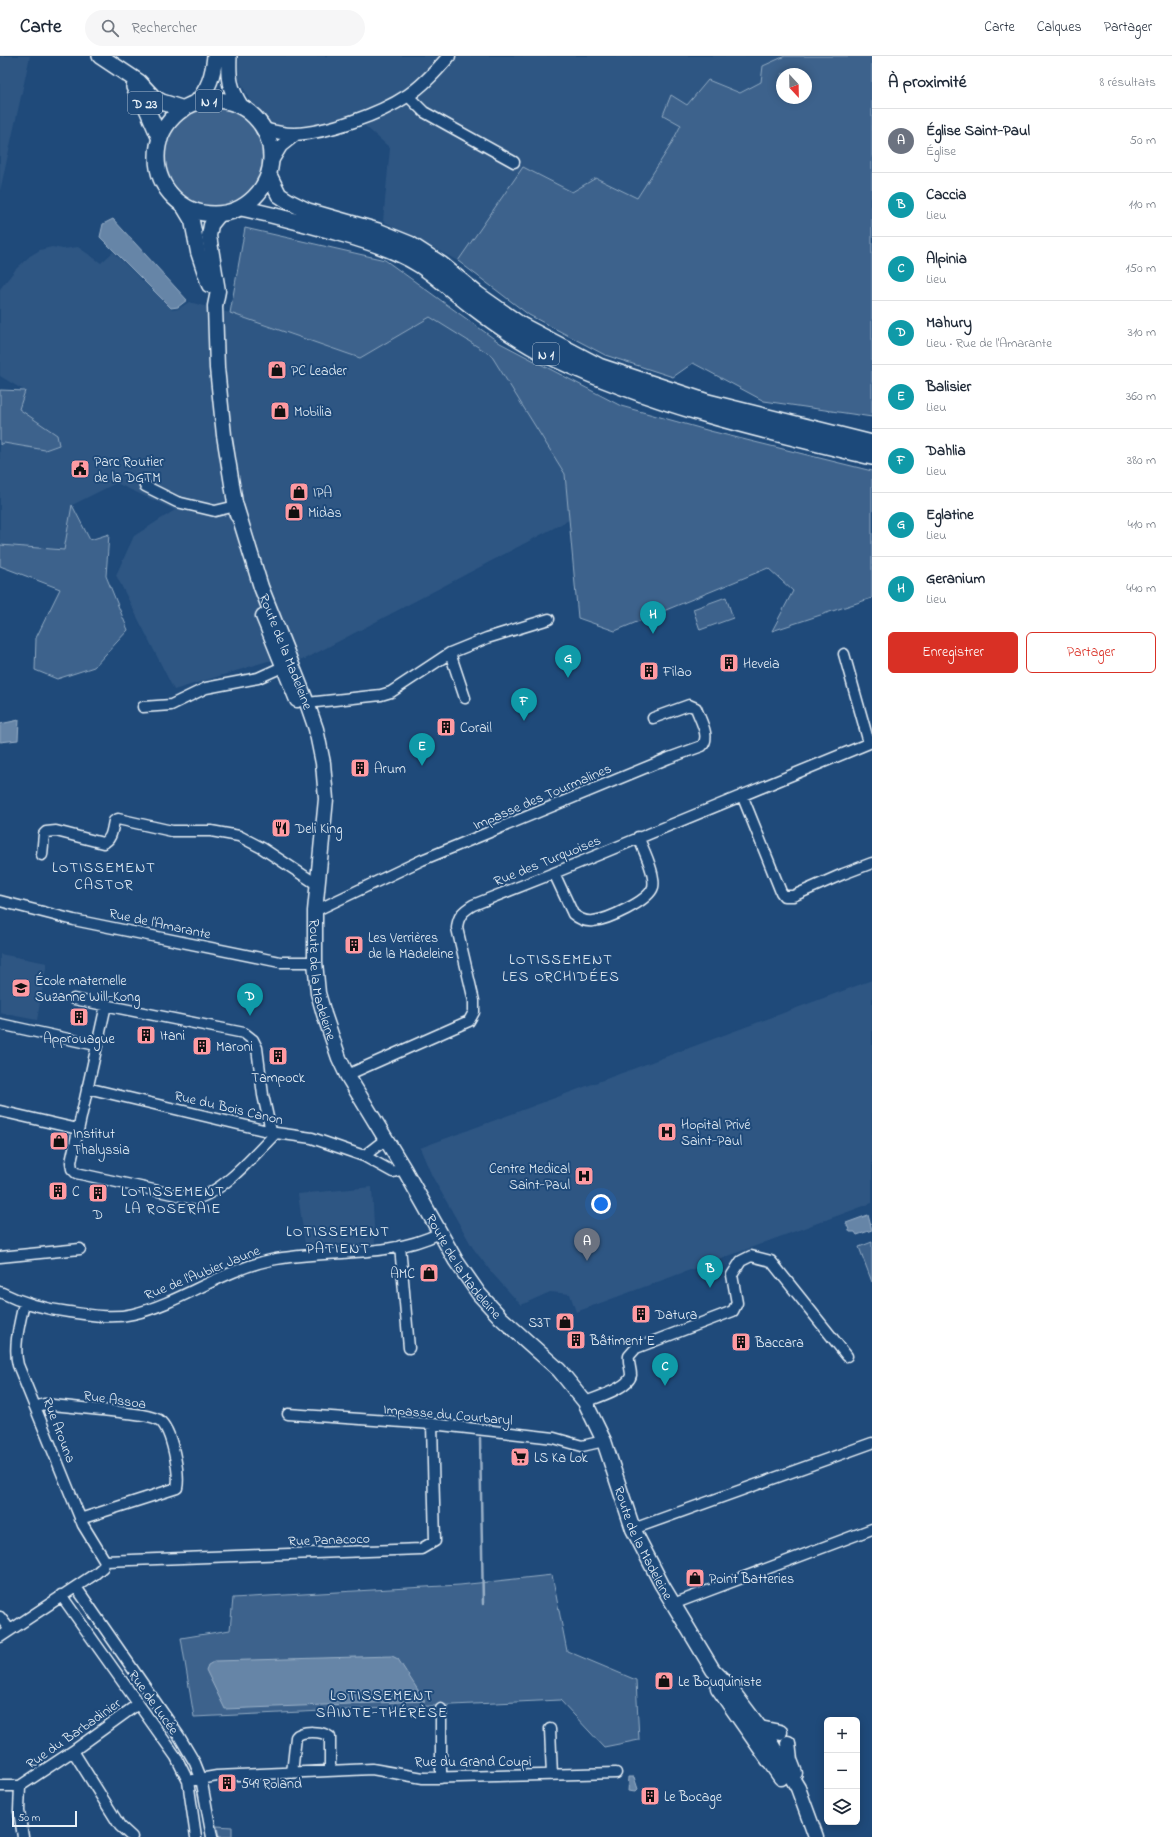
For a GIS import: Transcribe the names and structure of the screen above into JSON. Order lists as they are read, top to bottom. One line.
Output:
{"streets":{"main road":["N 1","D 23","Route de la Madeleine"],"street":["Impasse des Tourmalines","Rue des Turquoises","Rue de l'Amarante","Rue du Bois Canon","Rue de l'Aubier Jaune","Rue Assoa","Impasse du Courbaryl","Rue Arouna","Rue Panacoco","Rue de Lucée","Rue du Barbadinier","Rue du Grand Coupi"]},"crossings":[["N 1","D 23"],["N 1","Route de la Madeleine"],["D 23","Route de la Madeleine"],["Route de la Madeleine","Impasse des Tourmalines"],["Route de la Madeleine","Rue des Turquoises"],["Route de la Madeleine","Rue de l'Amarante"],["Route de la Madeleine","Rue du Bois Canon"],["Route de la Madeleine","Rue de l'Aubier Jaune"],["Route de la Madeleine","Impasse du Courbaryl"],["Rue de l'Aubier Jaune","Rue Arouna"],["Rue Assoa","Rue Arouna"],["Impasse du Courbaryl","Rue Panacoco"],["Rue Arouna","Rue Panacoco"],["Rue de Lucée","Rue du Barbadinier"],["Rue de Lucée","Rue du Grand Coupi"]],"districts":["LOTISSEMENT CASTOR","LOTISSEMENT LES ORCHIDÉES","LOTISSEMENT LA ROSERAIE","LOTISSEMENT PATIENT","LOTISSEMENT SAINTE-THÉRÈSE"],"places":{"shop":["PC Leader","Mobilia","IPA","Midas","Institut Thalyssia","AMC","S3T","Point Batteries","Le Bouquiniste"],"public building":["Parc Routier de la DGTM"],"building":["Heveia","Filao","Corail","Arum","Les Verrières de la Madeleine","Approuague","Itani","Maroni","Tampock","C","D","Datura","Bâtiment E","Baccara","549 Roland","Le Bocage"],"restaurant":["Deli King"],"school or university":["École maternelle Suzanne Will-Kong"],"hospital":["Hopital Privé Saint-Paul","Centre Medical Saint-Paul"],"supermarket":["LS Ka Lok"]},"scale_bar":"50 m","north":"bottom","page":{"header":"Carte","search":"Rechercher","nav":["Carte","Calques","Partager"],"heading":["À proximité","8 résultats"],"list":[{"mark":"A","name":"Église Saint-Paul","note":"Église","value":"50 m"},{"mark":"B","name":"Caccia","note":"Lieu","value":"110 m"},{"mark":"C","name":"Alpinia","note":"Lieu","value":"150 m"},{"mark":"D","name":"Mahury","note":"Lieu · Rue de l'Amarante","value":"310 m"},{"mark":"E","name":"Balisier","note":"Lieu","value":"360 m"},{"mark":"F","name":"Dahlia","note":"Lieu","value":"380 m"},{"mark":"G","name":"Eglatine","note":"Lieu","value":"410 m"},{"mark":"H","name":"Geranium","note":"Lieu","value":"440 m"}],"pins":["H","G","F","E","D","A","B","C"],"buttons":["Enregistrer","Partager"],"map_buttons":["+","−"],"scale":"50 m"}}
